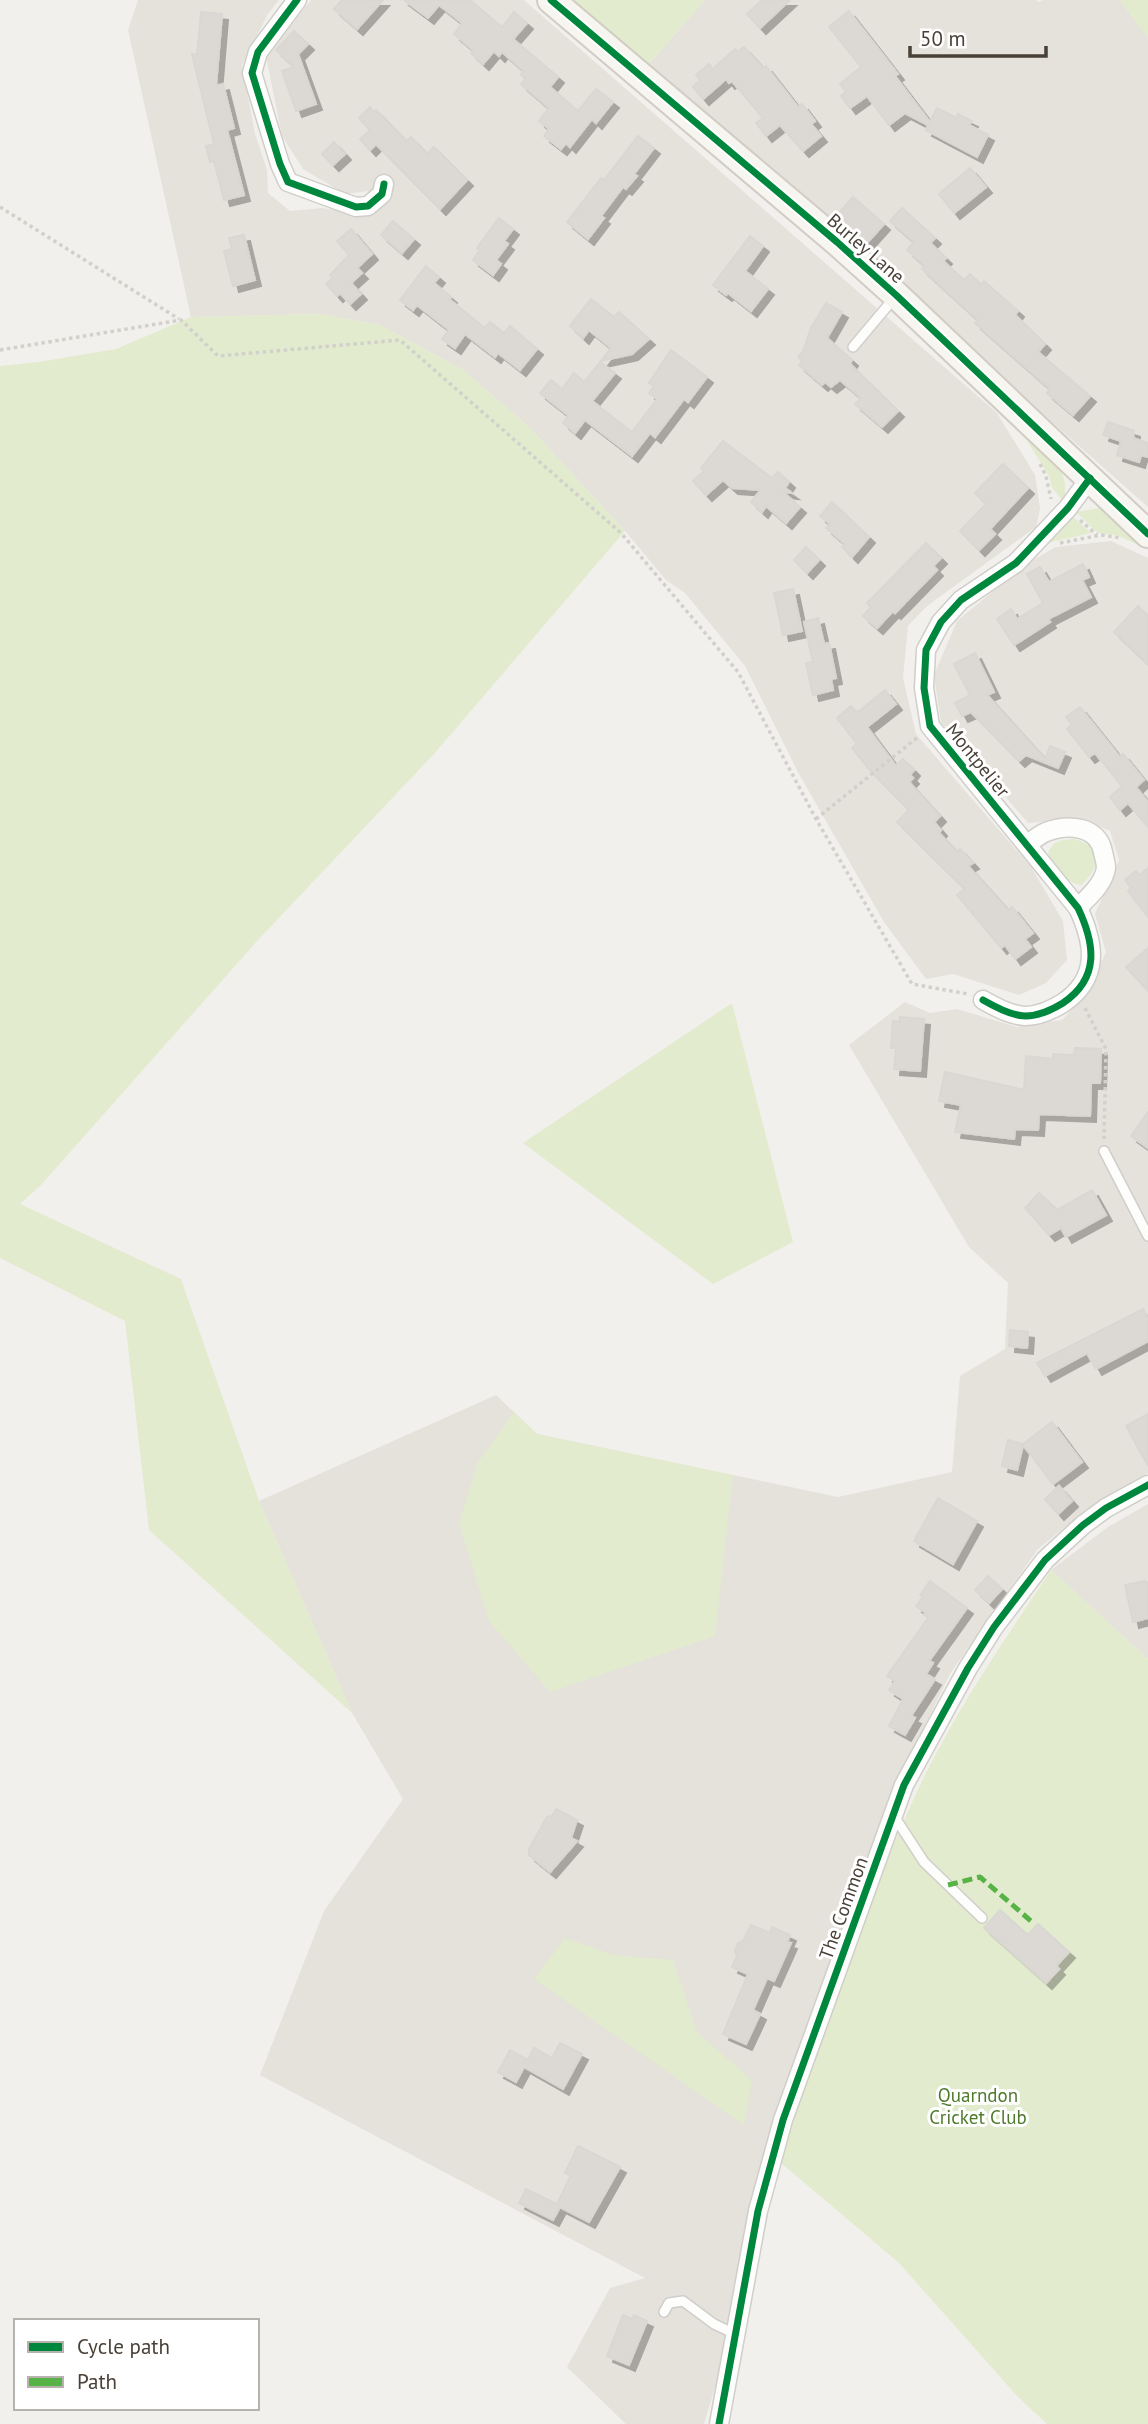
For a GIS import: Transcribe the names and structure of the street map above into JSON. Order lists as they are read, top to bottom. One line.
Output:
{"streets":{"street":["Burley Lane","Montpelier","The Common"]},"crossings":[["Burley Lane","Montpelier"]],"parks":["Quarndon Cricket Club"],"legend":["Cycle path","Path"],"scale_bar":"50 m"}
